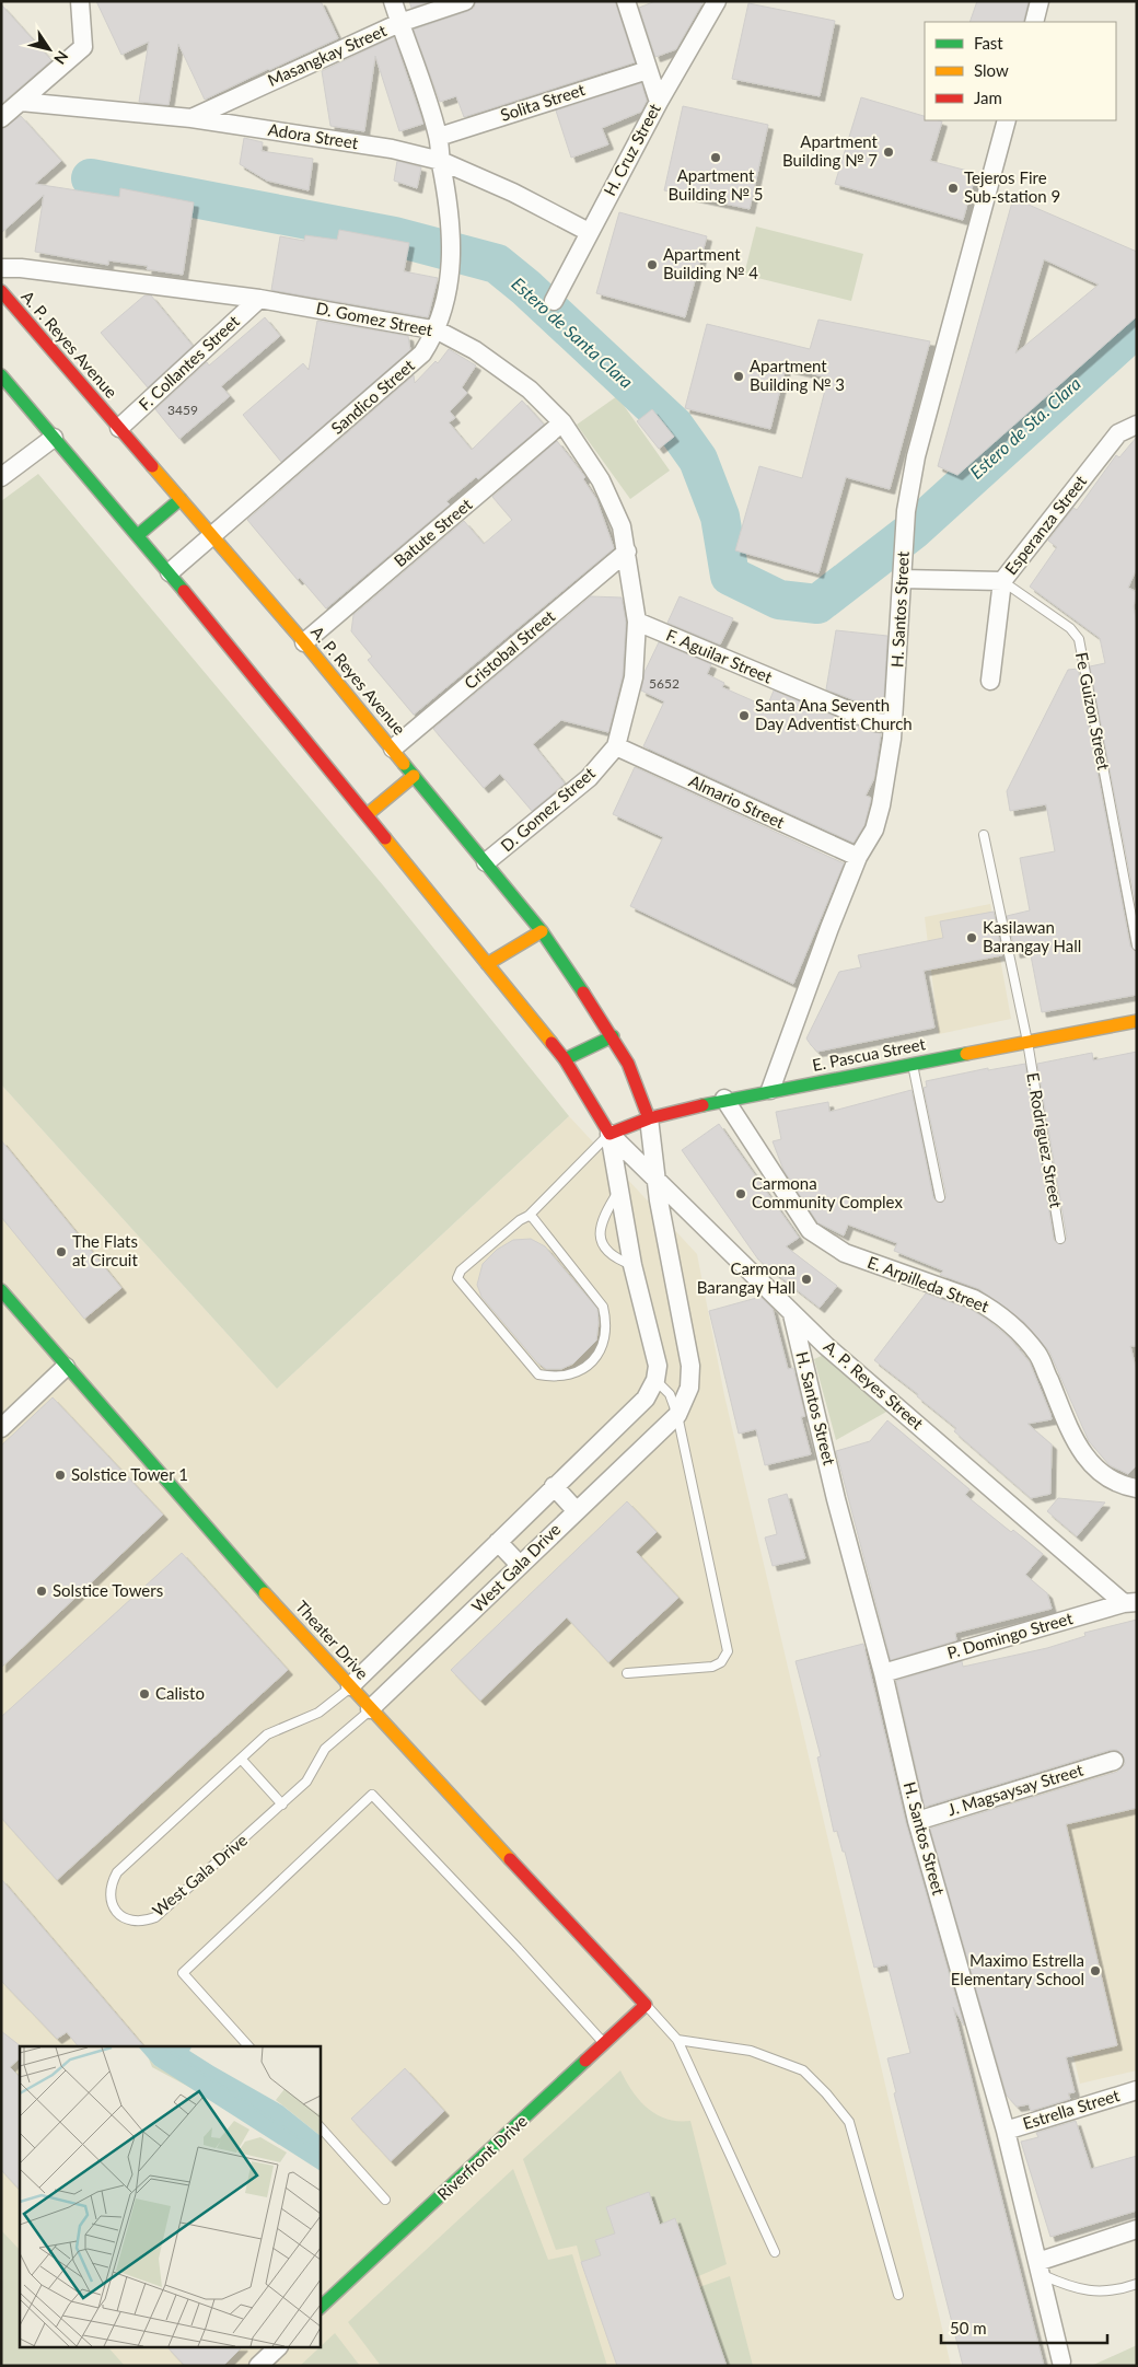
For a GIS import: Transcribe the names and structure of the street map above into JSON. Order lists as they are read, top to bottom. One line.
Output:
{"streets":{"street":["Masangkay Street","Solita Street","Adora Street","H. Cruz Street","D. Gomez Street","A. P. Reyes Avenue","F. Collantes Street","Sandico Street","Esperanza Street","Batute Street","H. Santos Street","Cristobal Street","F. Aguilar Street","Almario Street","E. Pascua Street","E. Arpilleda Street","A. P. Reyes Street","West Gala Drive","P. Domingo Street","Theater Drive","J. Magsaysay Street","Estrella Street","Riverfront Drive"],"lane":["Fe Guizon Street","E. Rodriguez Street"]},"crossings":[["Masangkay Street","Adora Street"],["Masangkay Street","Sandico Street"],["Solita Street","Sandico Street"],["Adora Street","H. Cruz Street"],["Adora Street","Sandico Street"],["D. Gomez Street","A. P. Reyes Avenue"],["D. Gomez Street","F. Collantes Street"],["D. Gomez Street","Sandico Street"],["D. Gomez Street","Batute Street"],["D. Gomez Street","Cristobal Street"],["D. Gomez Street","F. Aguilar Street"],["D. Gomez Street","Almario Street"],["A. P. Reyes Avenue","F. Collantes Street"],["A. P. Reyes Avenue","Sandico Street"],["A. P. Reyes Avenue","Batute Street"],["A. P. Reyes Avenue","Cristobal Street"],["A. P. Reyes Avenue","E. Pascua Street"],["A. P. Reyes Avenue","West Gala Drive"],["Esperanza Street","Fe Guizon Street"],["H. Santos Street","F. Aguilar Street"],["H. Santos Street","Almario Street"],["H. Santos Street","E. Pascua Street"],["H. Santos Street","A. P. Reyes Street"],["H. Santos Street","P. Domingo Street"],["H. Santos Street","J. Magsaysay Street"],["H. Santos Street","Estrella Street"],["E. Pascua Street","E. Rodriguez Street"],["E. Pascua Street","E. Arpilleda Street"],["E. Pascua Street","A. P. Reyes Street"],["E. Pascua Street","West Gala Drive"],["A. P. Reyes Street","West Gala Drive"],["A. P. Reyes Street","P. Domingo Street"],["West Gala Drive","Theater Drive"],["Theater Drive","Riverfront Drive"]],"water":["Estero de Santa Clara","Estero de Sta. Clara"],"places":["Apartment Building № 7","Apartment Building № 5","Tejeros Fire Sub-station 9","Apartment Building № 4","Apartment Building № 3","Santa Ana Seventh Day Adventist Church","Kasilawan Barangay Hall","Carmona Community Complex","The Flats at Circuit","Carmona Barangay Hall","Solstice Tower 1","Solstice Towers","Calisto","Maximo Estrella Elementary School"],"house_numbers":["3459","5652"],"legend":["Fast","Slow","Jam"],"scale_bar":"50 m","north":"bottom right"}
